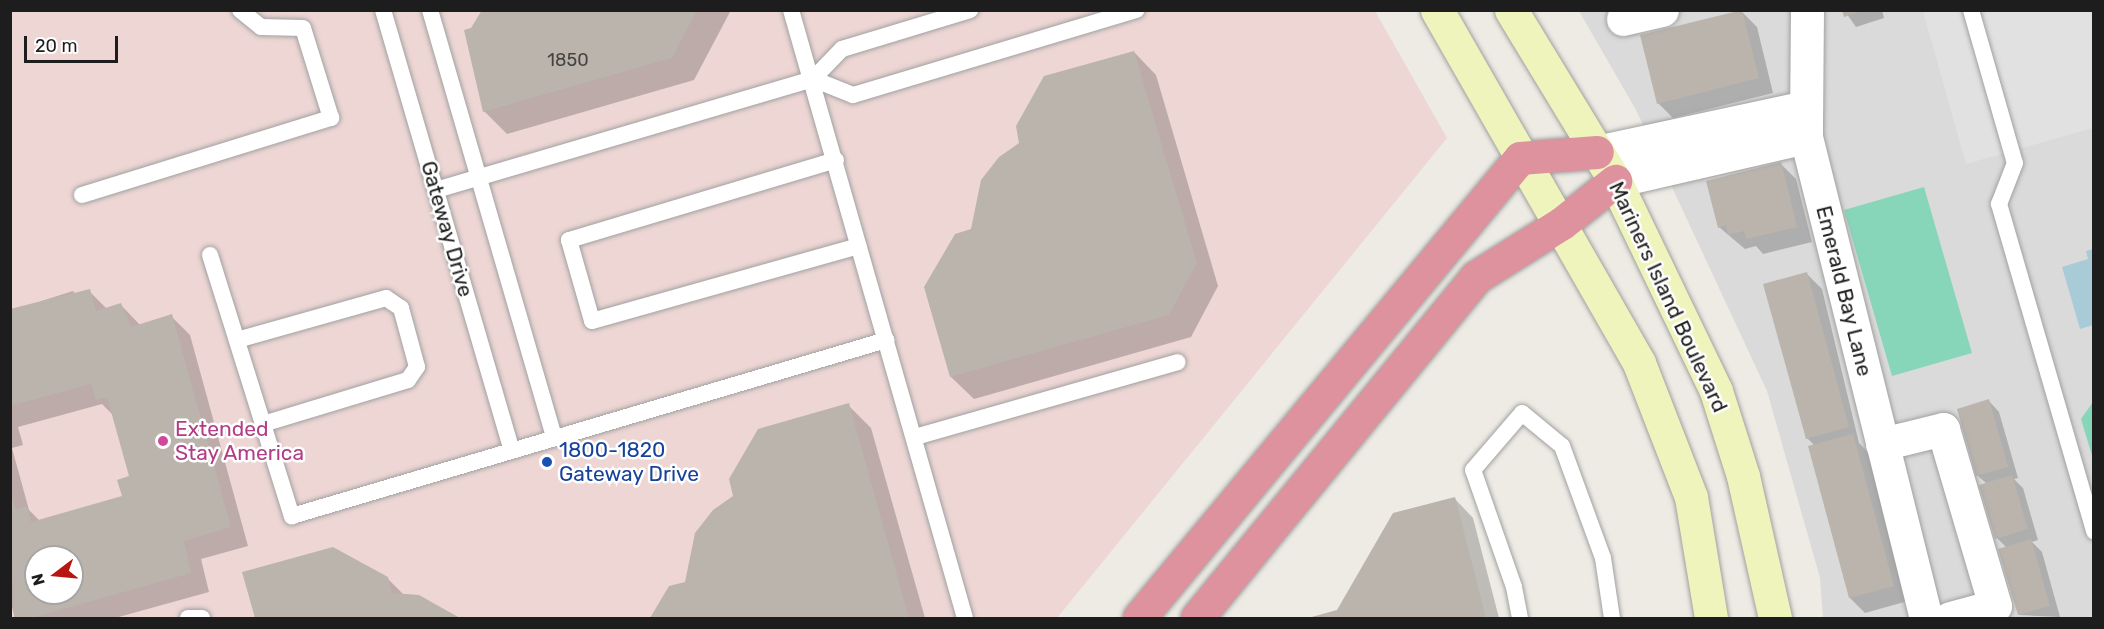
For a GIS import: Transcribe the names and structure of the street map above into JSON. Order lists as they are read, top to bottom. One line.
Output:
{"streets":{"main road":["Mariners Island Boulevard"],"street":["Emerald Bay Lane"],"lane":["Gateway Drive"]},"places":["Extended Stay America","1800-1820 Gateway Drive"],"house_numbers":["1850"],"scale_bar":"20 m","north":"left"}
